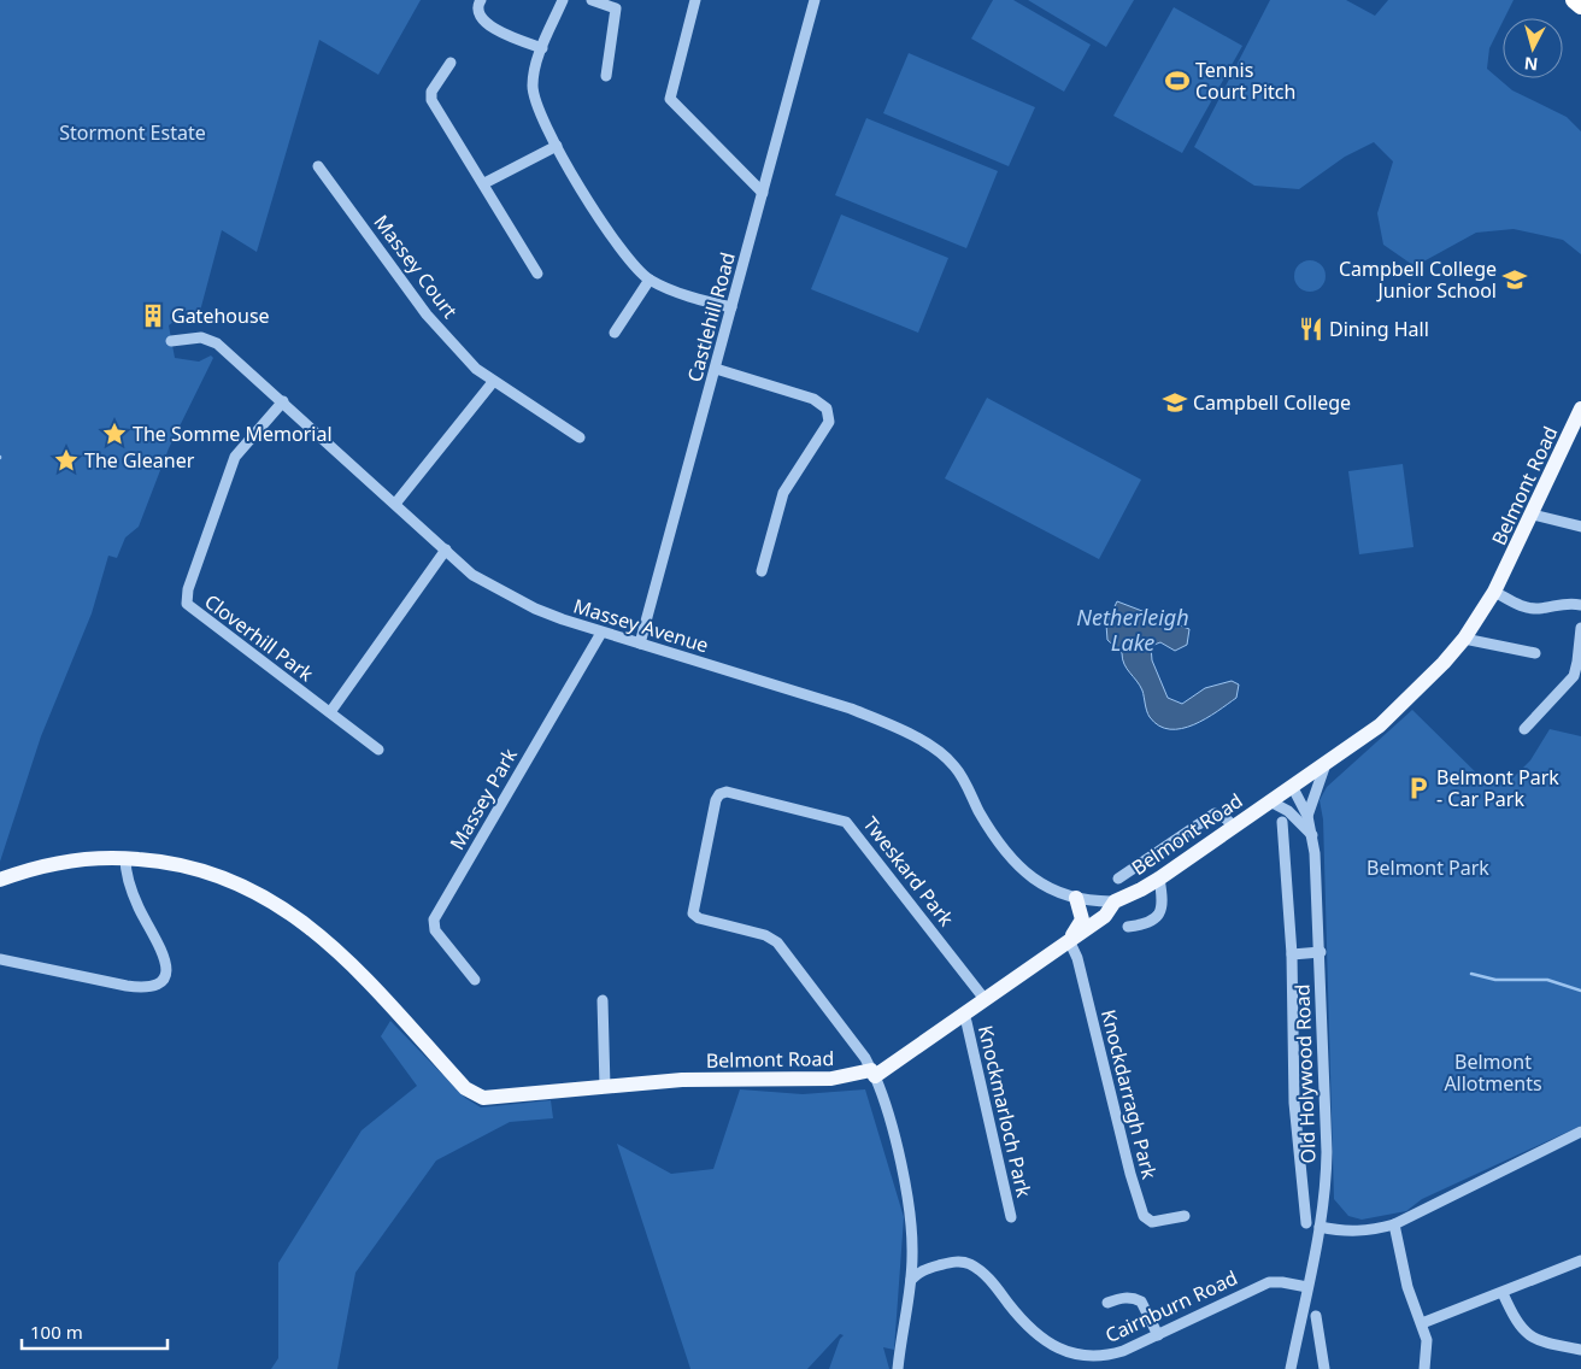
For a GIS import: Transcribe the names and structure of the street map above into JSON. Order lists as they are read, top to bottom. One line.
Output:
{"streets":{"main road":["Belmont Road"],"street":["Massey Court","Castlehill Road","Massey Avenue","Cloverhill Park","Massey Park","Tweskard Park","Old Holywood Road","Knockdarragh Park","Knockmarloch Park","Cairnburn Road"]},"crossings":[["Castlehill Road","Massey Avenue"],["Belmont Road","Massey Avenue"],["Belmont Road","Tweskard Park"],["Belmont Road","Old Holywood Road"],["Belmont Road","Knockdarragh Park"],["Belmont Road","Knockmarloch Park"],["Massey Avenue","Cloverhill Park"],["Massey Avenue","Massey Park"],["Old Holywood Road","Cairnburn Road"]],"water":["Netherleigh Lake"],"parks":["Stormont Estate","Belmont Park","Belmont Allotments"],"places":{"sports":["Tennis Court Pitch"],"school or university":["Campbell College Junior School","Campbell College"],"building":["Gatehouse"],"restaurant":["Dining Hall"],"place":["The Somme Memorial","The Gleaner"],"parking":["Belmont Park - Car Park"]},"scale_bar":"100 m","north":"bottom"}
